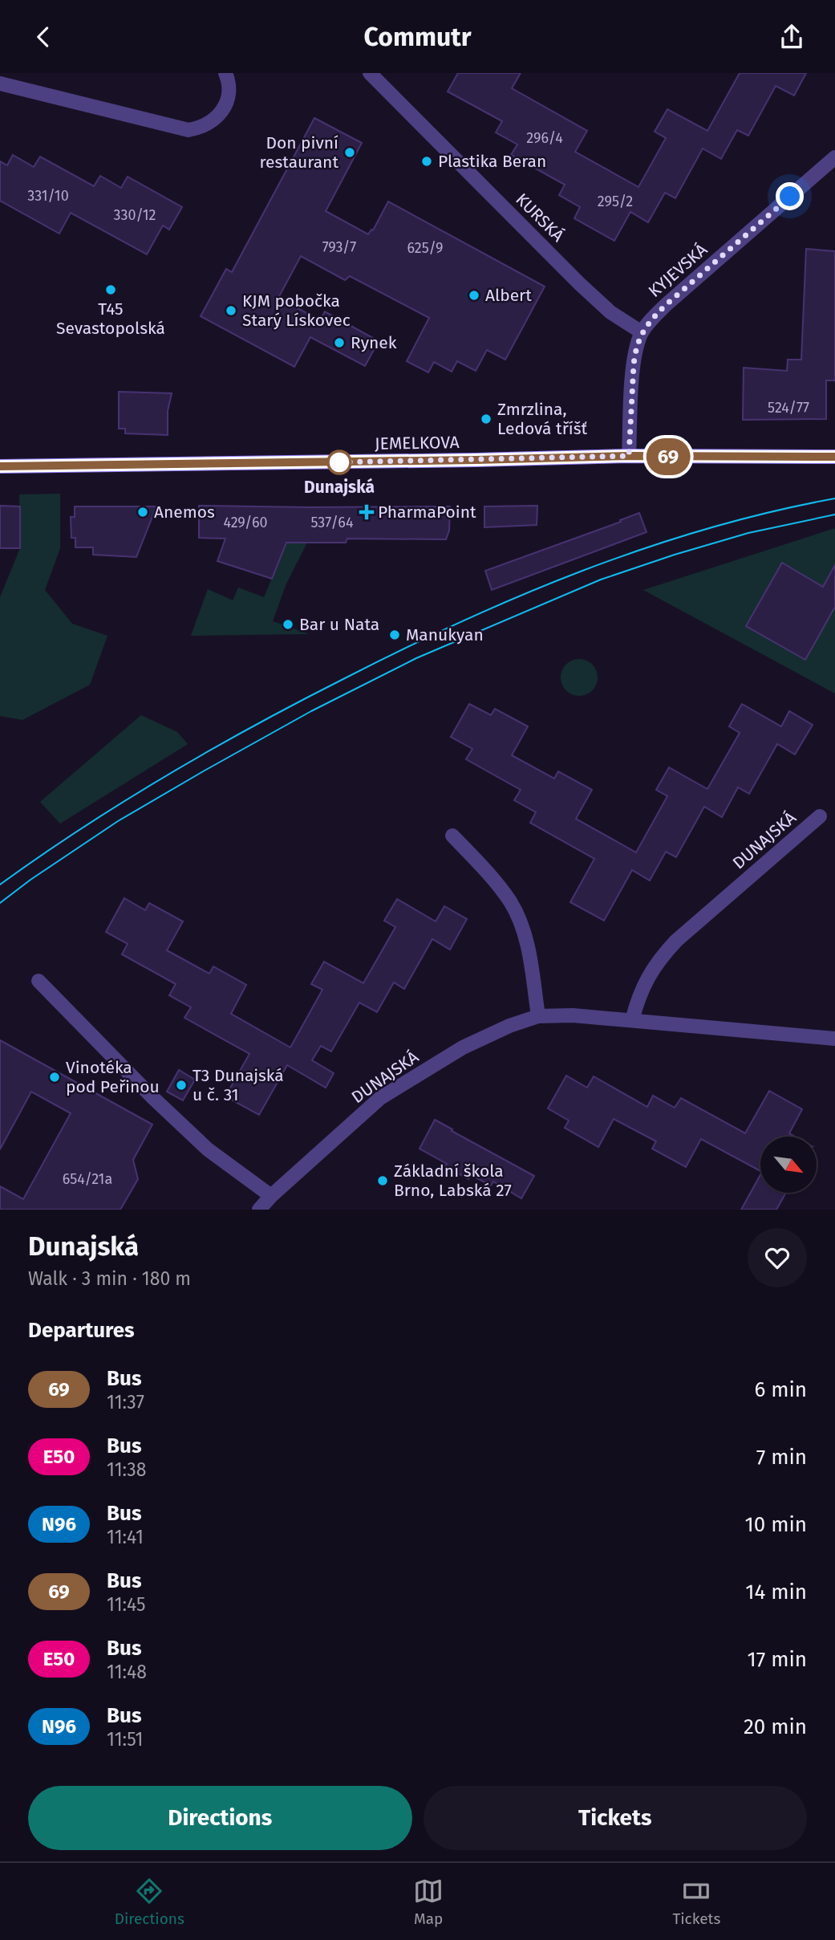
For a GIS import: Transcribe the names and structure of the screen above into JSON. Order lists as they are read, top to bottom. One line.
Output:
{"streets":{"street":["KURSKÁ","KYJEVSKÁ","JEMELKOVA","DUNAJSKÁ"]},"crossings":[["KURSKÁ","KYJEVSKÁ"],["KYJEVSKÁ","JEMELKOVA"]],"places":{"other":["Don pivní restaurant","Plastika Beran","T45 Sevastopolská","Albert","KJM pobočka Starý Lískovec","Rynek","Zmrzlina, Ledová tříšť","Dunajská","Anemos","Bar u Nata","Manukyan","Vinotéka pod Peřinou","T3 Dunajská u č. 31","Základní škola Brno, Labská 27"],"health":["PharmaPoint"]},"lines":["bus line 69"],"house_numbers":["296/4","331/10","295/2","330/12","793/7","625/9","524/77","429/60","537/64","654/21a"],"north":"bottom right","page":{"header":"Commutr","on_map":"69","heading":[["Dunajská","Walk · 3 min · 180 m"],"Departures"],"list":[{"mark":"69","name":"Bus","note":"11:37","value":"6 min"},{"mark":"E50","name":"Bus","note":"11:38","value":"7 min"},{"mark":"N96","name":"Bus","note":"11:41","value":"10 min"},{"mark":"69","name":"Bus","note":"11:45","value":"14 min"},{"mark":"E50","name":"Bus","note":"11:48","value":"17 min"},{"mark":"N96","name":"Bus","note":"11:51","value":"20 min"}],"buttons":["Directions","Tickets"],"tabs":["Directions","Map","Tickets"]}}
